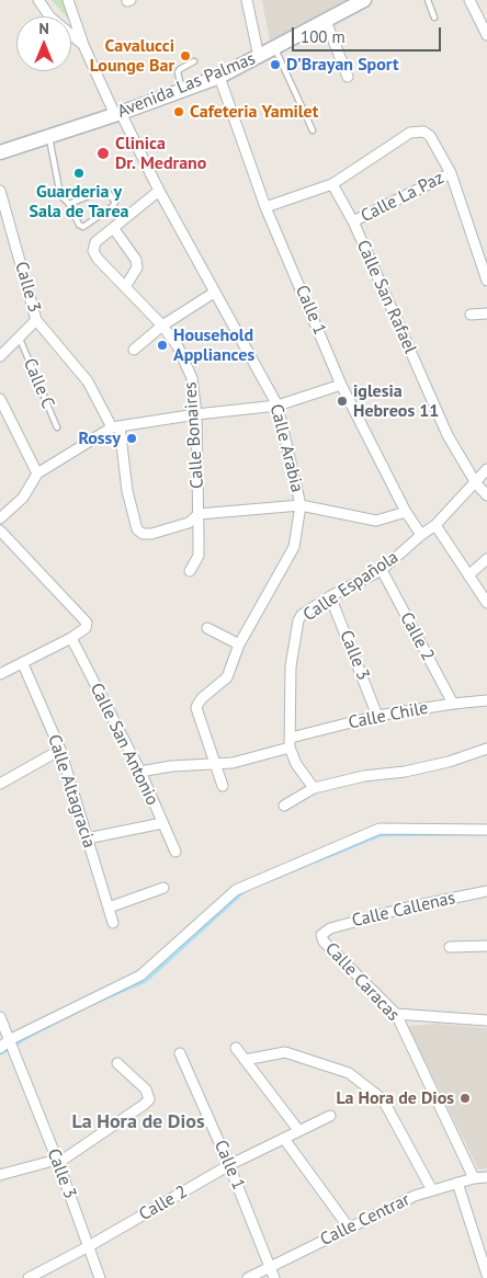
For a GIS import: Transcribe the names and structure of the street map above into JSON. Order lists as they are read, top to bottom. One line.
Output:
{"streets":{"street":["Avenida Las Palmas","Calle La Paz","Calle 3","Calle San Rafael","Calle 1","Calle Bonaires","Calle Arabia","Calle Española","Calle 2","Calle Chile","Calle San Antonio","Calle Altagracia","Calle Callenas","Calle Caracas","Calle Centrar"],"lane":["Calle C"]},"crossings":[["Avenida Las Palmas","Calle 1"],["Avenida Las Palmas","Calle Arabia"],["Calle La Paz","Calle San Rafael"],["Calle 3","Calle Española"],["Calle 3","Calle 2"],["Calle 3","Calle Chile"],["Calle San Rafael","Calle Española"],["Calle 1","Calle Española"],["Calle 1","Calle 2"],["Calle 1","Calle Centrar"],["Calle Bonaires","Calle Arabia"],["Calle Arabia","Calle Chile"],["Calle Española","Calle 2"],["Calle Española","Calle Chile"],["Calle 2","Calle Chile"],["Calle Chile","Calle San Antonio"],["Calle Callenas","Calle Caracas"],["Calle Caracas","Calle Centrar"]],"districts":["La Hora de Dios"],"places":["Cavalucci Lounge Bar","D'Brayan Sport","Cafeteria Yamilet","Clinica Dr. Medrano","Guarderia y Sala de Tarea","Household Appliances","iglesia Hebreos 11","Rossy","La Hora de Dios"],"scale_bar":"100 m","north":"top"}
